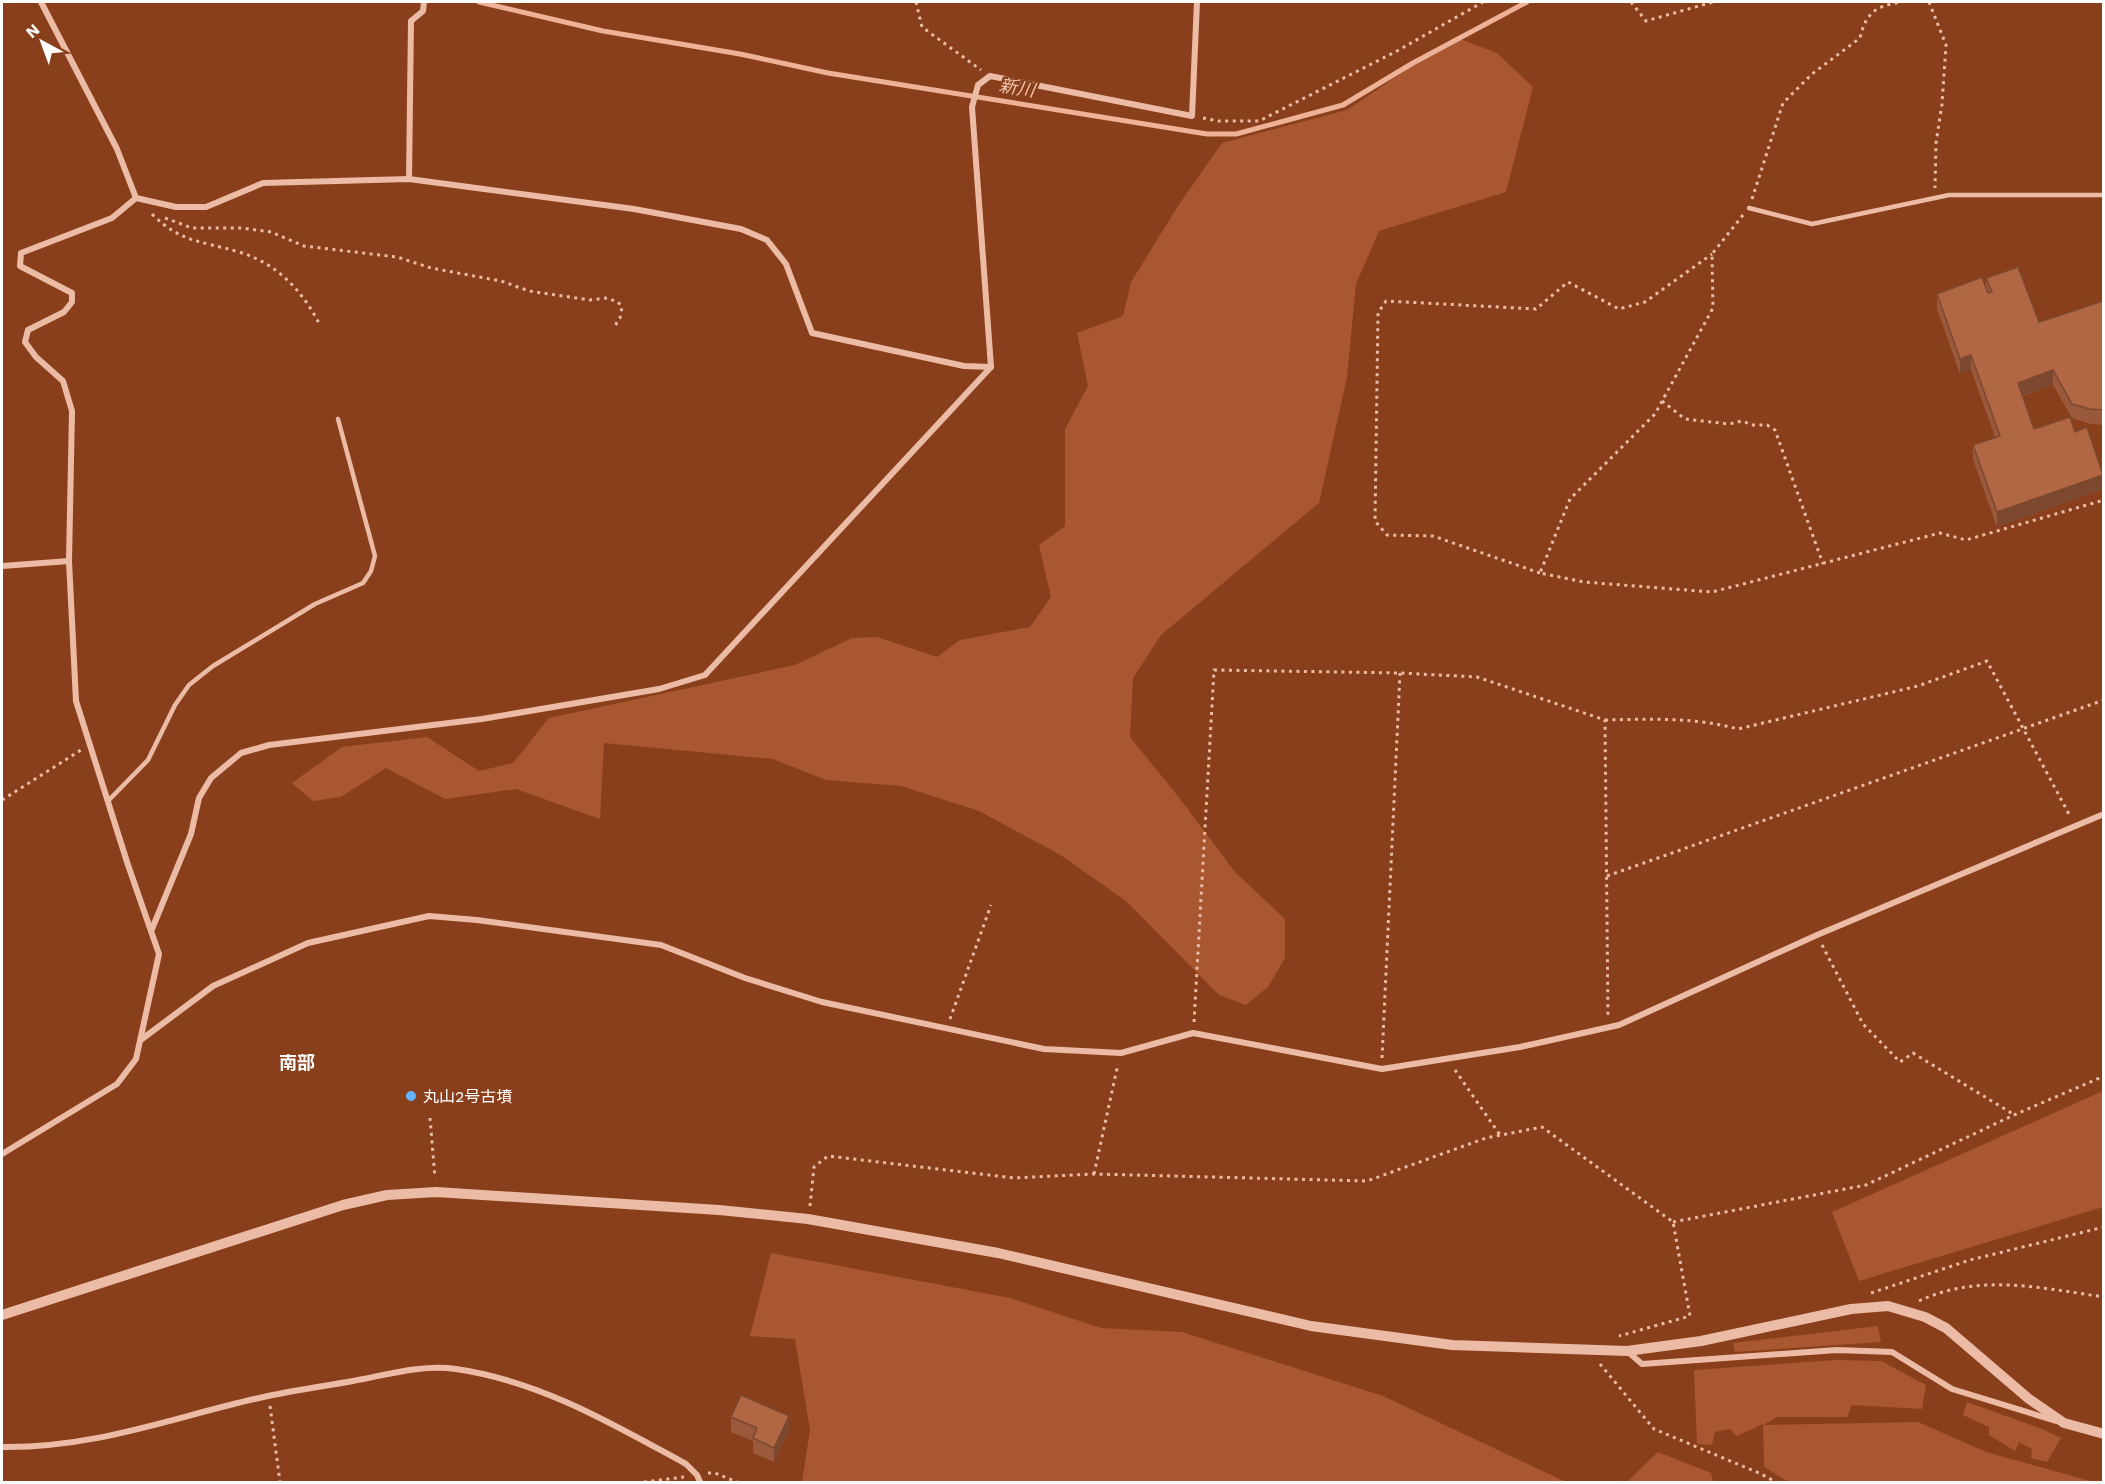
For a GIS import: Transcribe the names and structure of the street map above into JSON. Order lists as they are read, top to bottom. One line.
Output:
{"districts":["南部"],"water":["新川"],"places":["丸山2号古墳"],"north":"top left"}
